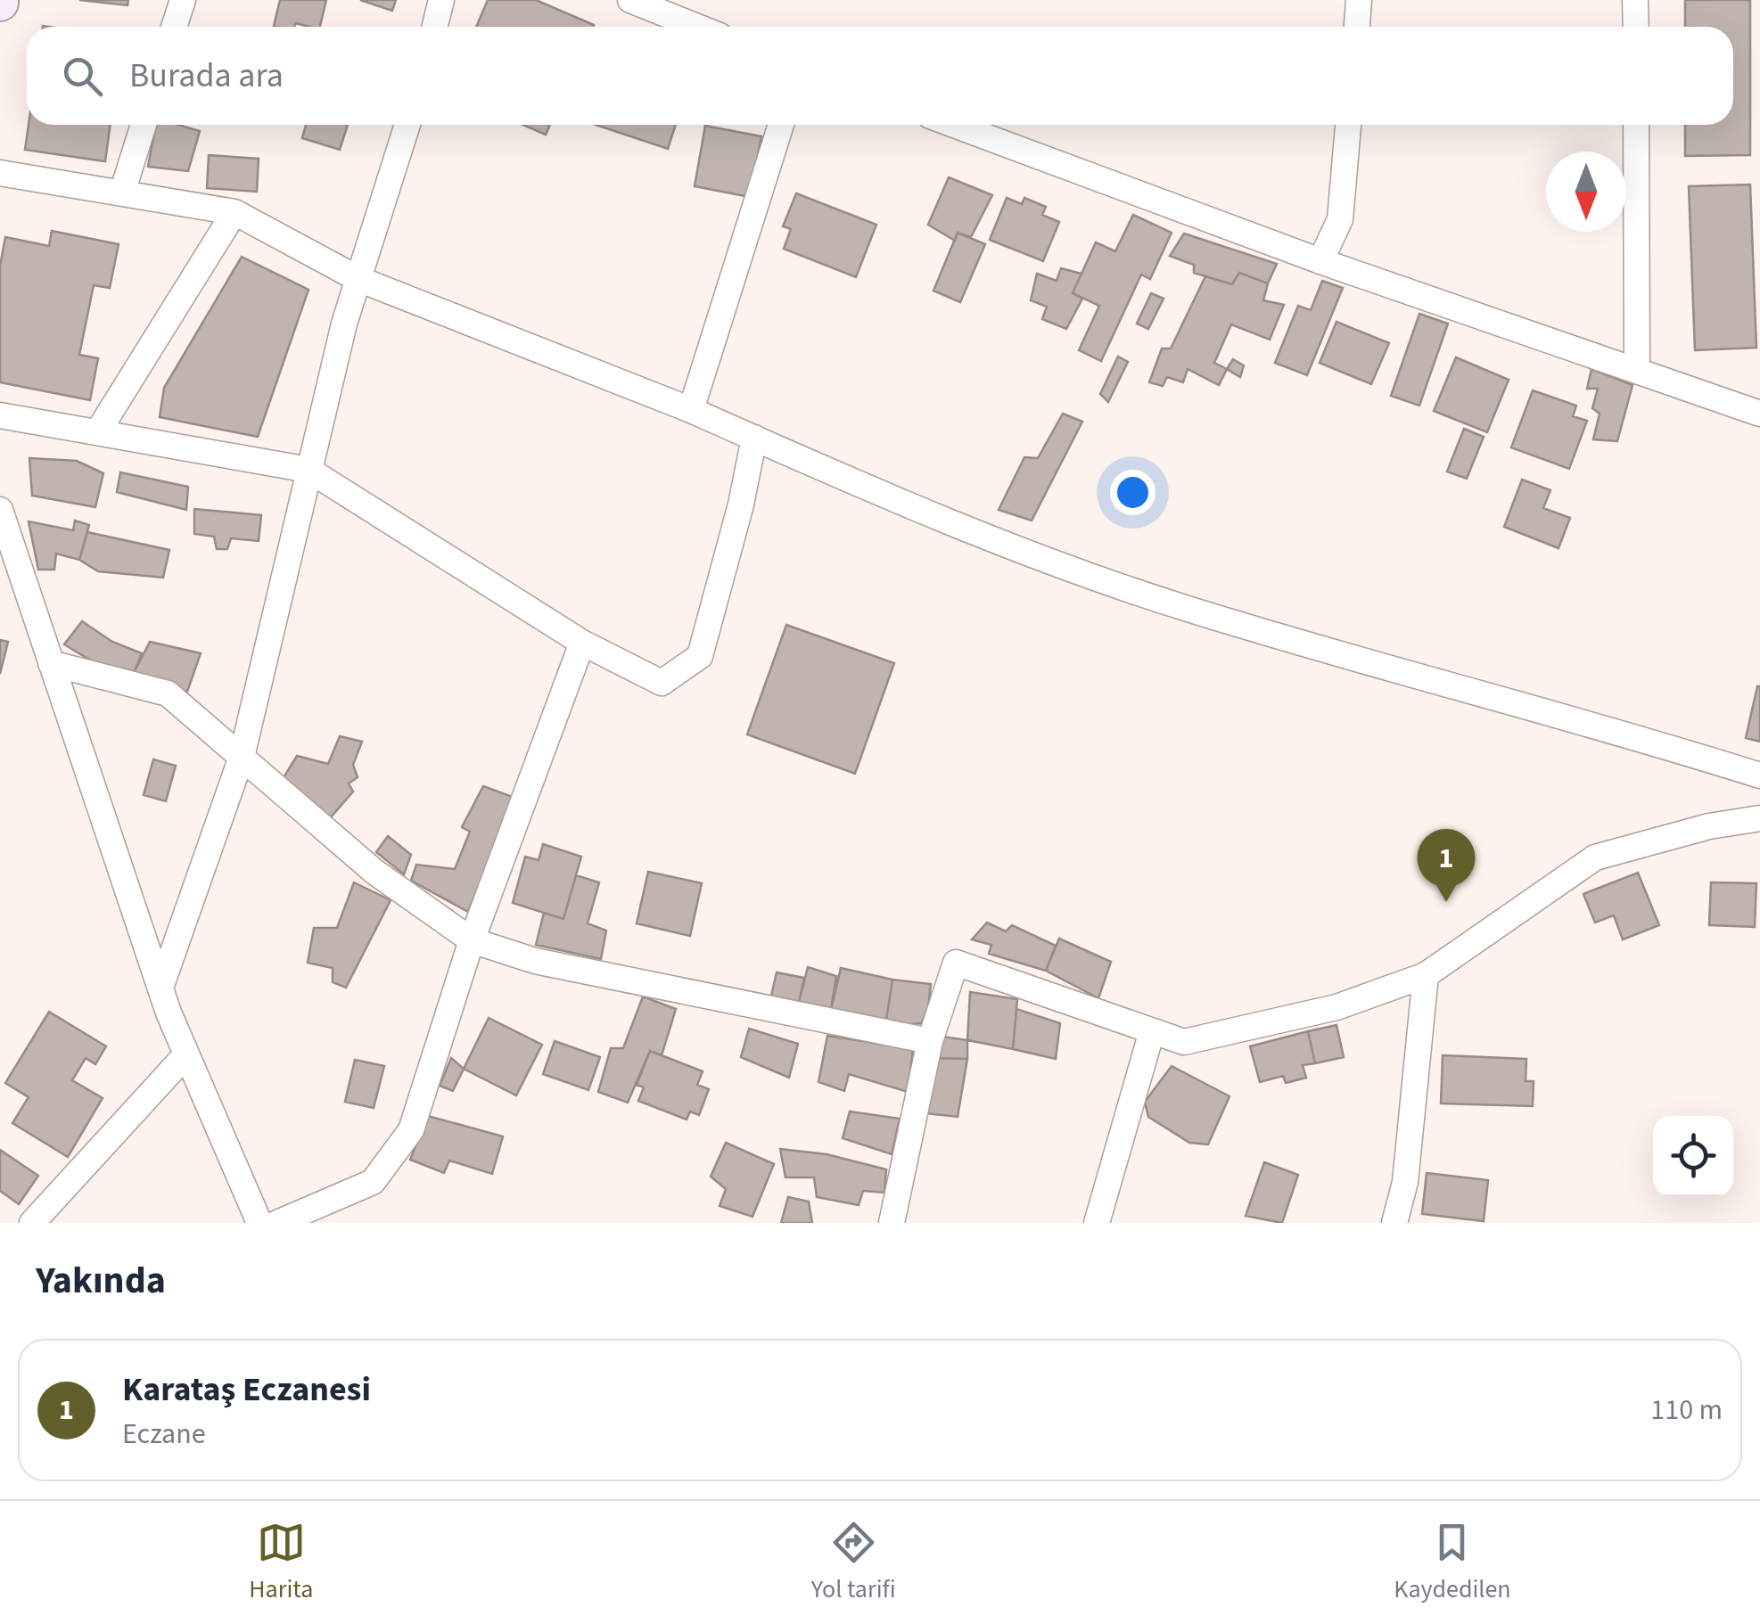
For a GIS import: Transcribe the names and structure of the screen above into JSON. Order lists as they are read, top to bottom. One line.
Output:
{"north":"bottom","page":{"search":"Burada ara","pins":"1","heading":"Yakında","list":[{"mark":"1","name":"Karataş Eczanesi","note":"Eczane","value":"110 m"}],"nav":["Harita","Yol tarifi","Kaydedilen"]}}
